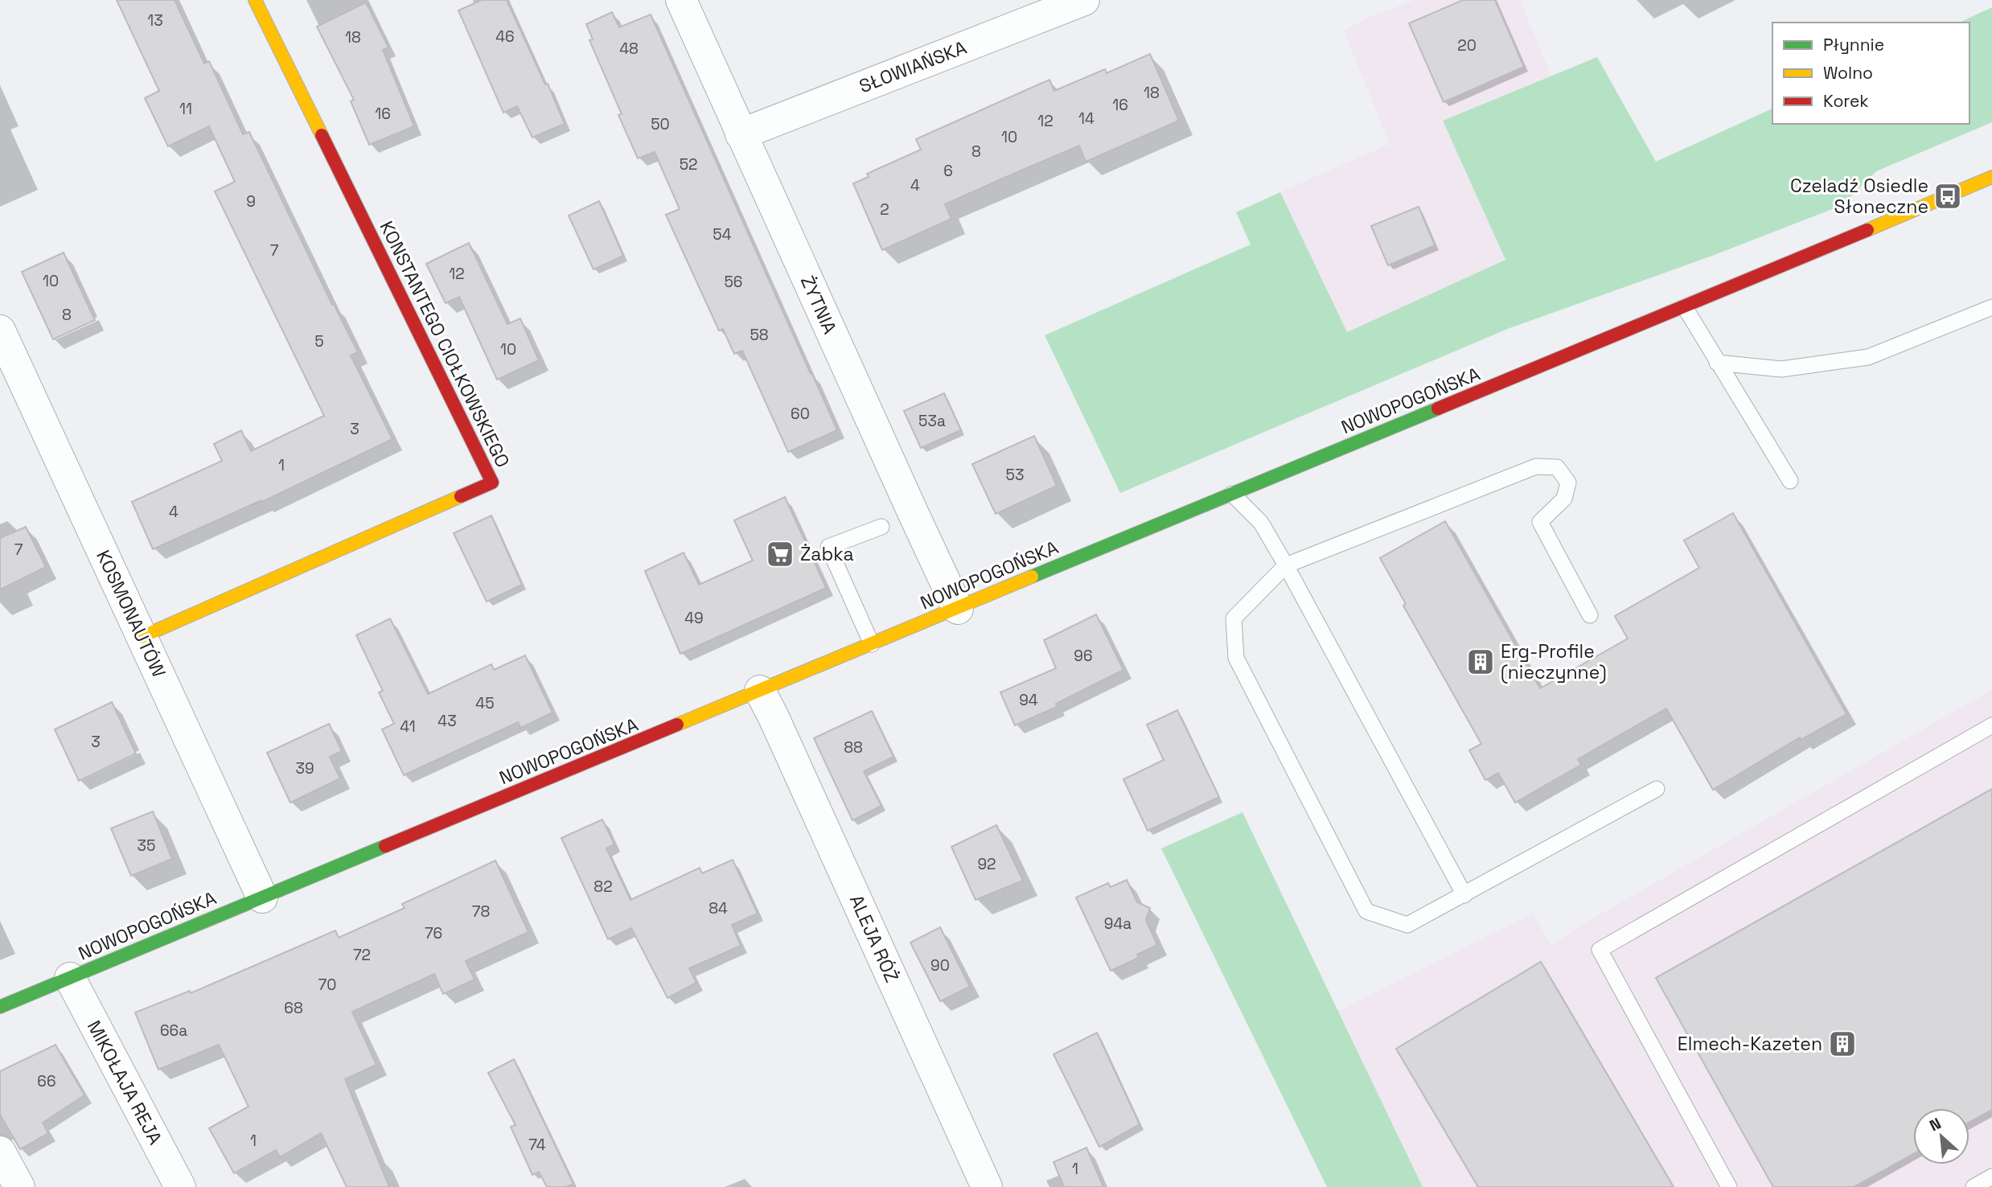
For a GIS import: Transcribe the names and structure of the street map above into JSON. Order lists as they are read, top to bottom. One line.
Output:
{"streets":{"street":["SŁOWIAŃSKA","ŻYTNIA","KONSTANTEGO CIOŁKOWSKIEGO","NOWOPOGOŃSKA","KOSMONAUTÓW","ALEJA RÓŻ","MIKOŁAJA REJA"]},"crossings":[["SŁOWIAŃSKA","ŻYTNIA"],["ŻYTNIA","NOWOPOGOŃSKA"],["KONSTANTEGO CIOŁKOWSKIEGO","KOSMONAUTÓW"],["NOWOPOGOŃSKA","KOSMONAUTÓW"],["NOWOPOGOŃSKA","ALEJA RÓŻ"],["NOWOPOGOŃSKA","MIKOŁAJA REJA"]],"places":{"bus stop":["Czeladź Osiedle Słoneczne"],"supermarket":["Żabka"],"building":["Erg-Profile (nieczynne)","Elmech-Kazeten"]},"house_numbers":["13","46","18","20","48","18","16","11","16","14","12","50","10","8","52","6","4","9","2","54","7","12","10","56","8","58","5","10","60","53a","3","1","53","4","7","49","96","94","45","43","41","3","88","39","35","92","82","84","78","94a","76","72","90","70","68","66a","66","1","74","1"],"legend":["Płynnie","Wolno","Korek"],"north":"top left"}
